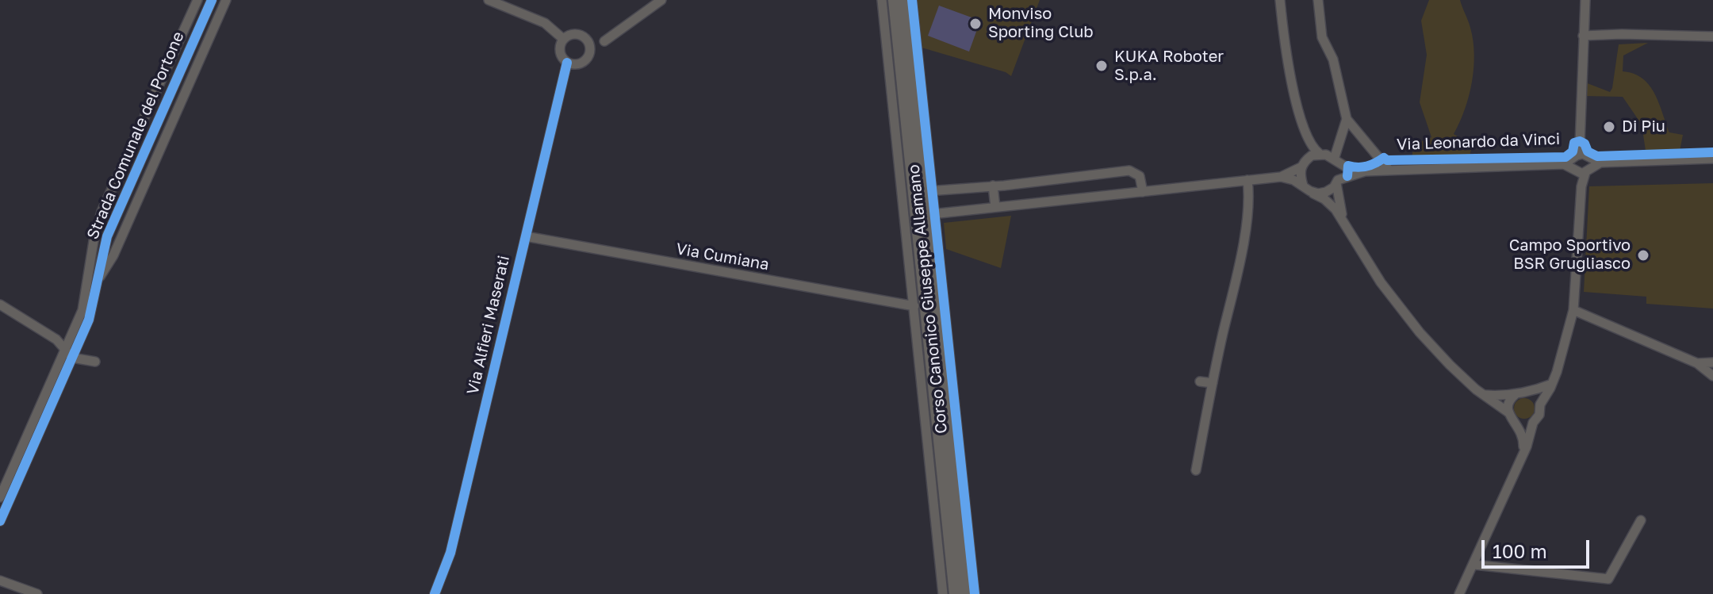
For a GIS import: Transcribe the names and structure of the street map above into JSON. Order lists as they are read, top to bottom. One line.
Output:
{"streets":{"main road":["Corso Canonico Giuseppe Allamano"],"street":["Strada Comunale del Portone","Via Leonardo da Vinci","Via Cumiana","Via Alfieri Maserati"]},"crossings":[["Via Cumiana","Corso Canonico Giuseppe Allamano"],["Via Cumiana","Via Alfieri Maserati"]],"places":["Monviso Sporting Club","KUKA Roboter S.p.a.","Di Piu","Campo Sportivo BSR Grugliasco"],"scale_bar":"100 m"}
